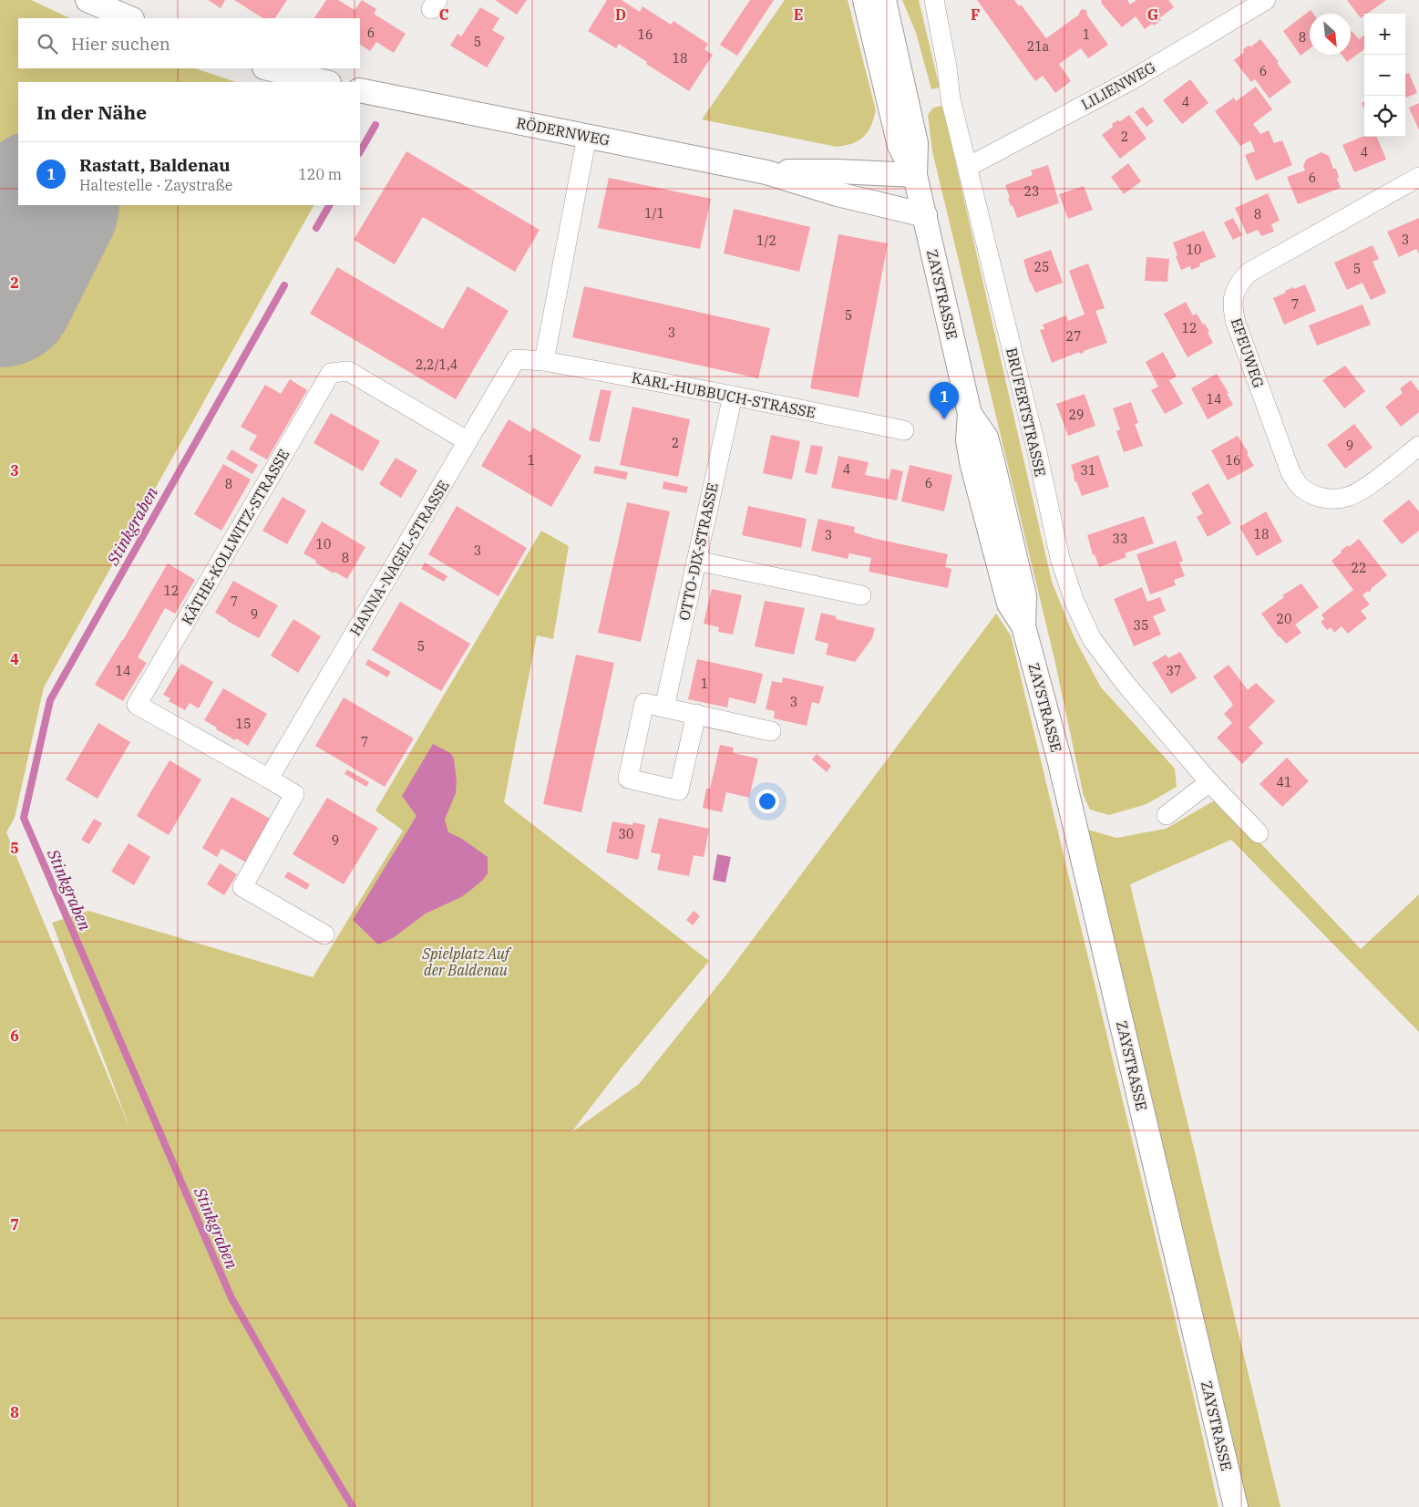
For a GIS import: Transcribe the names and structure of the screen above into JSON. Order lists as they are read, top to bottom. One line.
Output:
{"streets":{"street":["LILIENWEG","RÖDERNWEG","ZAYSTRASSE","EFEUWEG","KARL-HUBBUCH-STRASSE","BRUFERTSTRASSE","KÄTHE-KOLLWITZ-STRASSE","OTTO-DIX-STRASSE","HANNA-NAGEL-STRASSE"]},"crossings":[["LILIENWEG","BRUFERTSTRASSE"],["RÖDERNWEG","ZAYSTRASSE"],["KARL-HUBBUCH-STRASSE","OTTO-DIX-STRASSE"],["KARL-HUBBUCH-STRASSE","HANNA-NAGEL-STRASSE"],["KÄTHE-KOLLWITZ-STRASSE","HANNA-NAGEL-STRASSE"]],"water":["Stinkgraben"],"parks":["Spielplatz Auf der Baldenau"],"house_numbers":["6","16","1","8","5","21a","18","6","4","2","4","6","23","1/1","8","3","1/2","10","25","5","7","5","12","3","27","2,2/1,4","14","29","2","9","1","16","4","31","6","8","18","3","33","10","3","8","22","12","7","9","20","35","5","14","37","1","3","15","7","41","30","9"],"north":"bottom right","page":{"map_buttons":["+","−"],"search":"Hier suchen","heading":"In der Nähe","list":[{"mark":"1","name":"Rastatt, Baldenau","note":"Haltestelle · Zaystraße","value":"120 m"}],"pins":"1"},"grid":{"columns":["C","D","E","F","G"],"rows":["2","3","4","5","6","7","8"]}}
